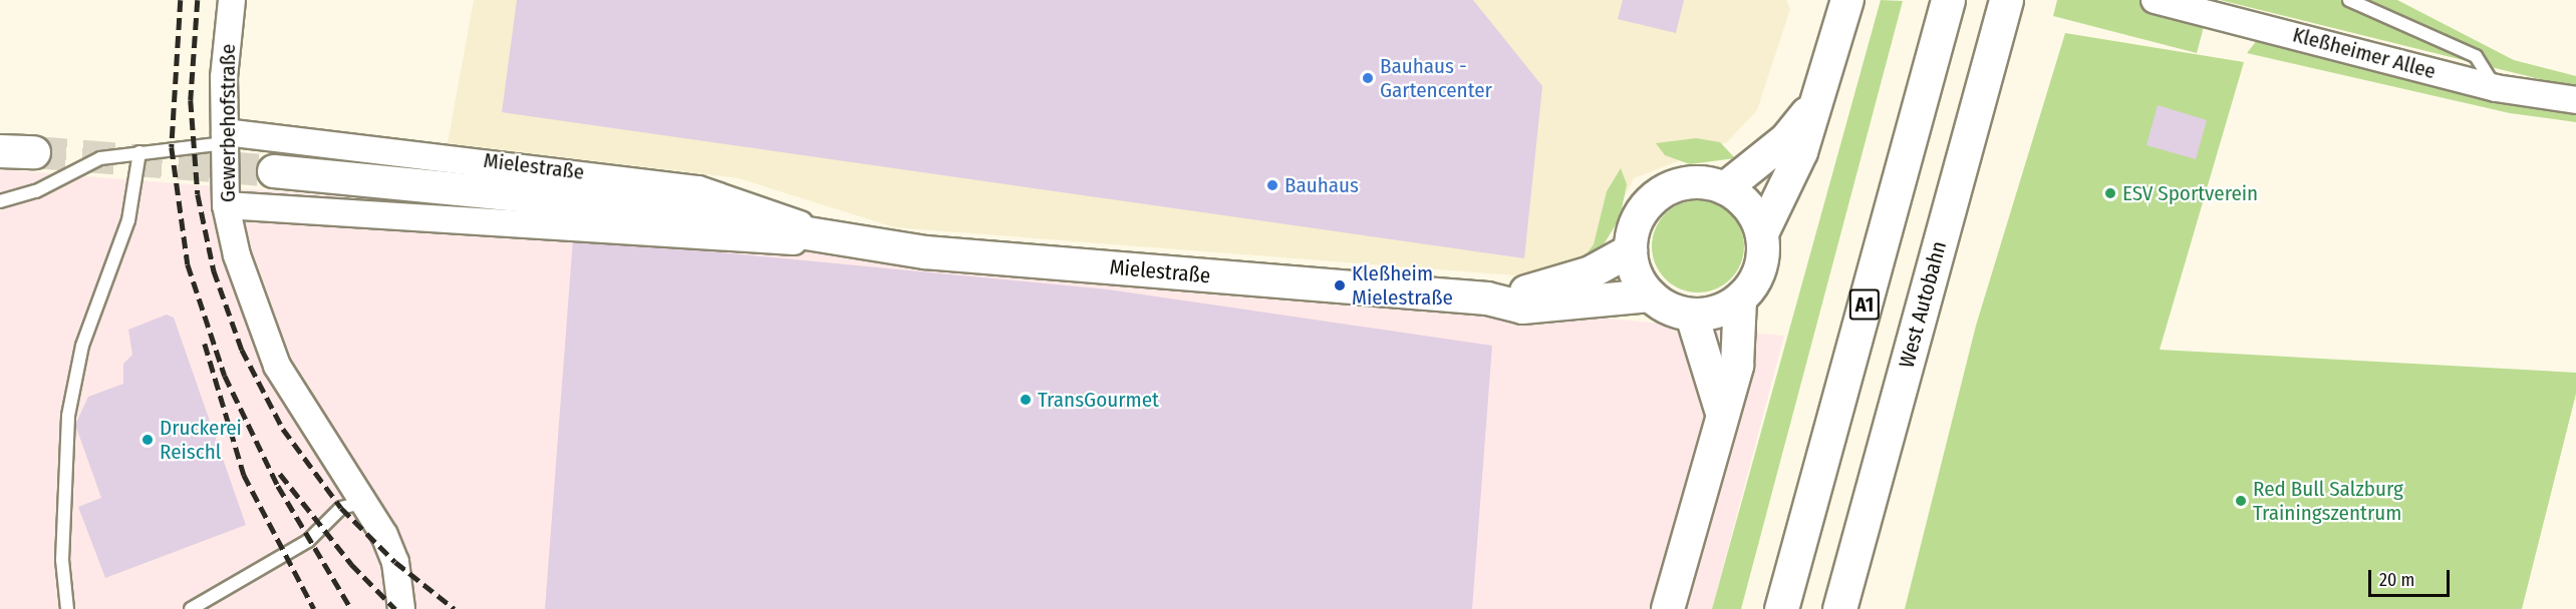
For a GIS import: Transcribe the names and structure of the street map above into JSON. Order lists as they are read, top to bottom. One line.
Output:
{"streets":{"highway":["A1","West Autobahn"],"street":["Kleßheimer Allee","Gewerbehofstraße","Mielestraße"]},"crossings":[["Gewerbehofstraße","Mielestraße"]],"places":["Bauhaus - Gartencenter","Bauhaus","ESV Sportverein","Kleßheim Mielestraße","TransGourmet","Druckerei Reischl","Red Bull Salzburg Trainingszentrum"],"scale_bar":"20 m"}
